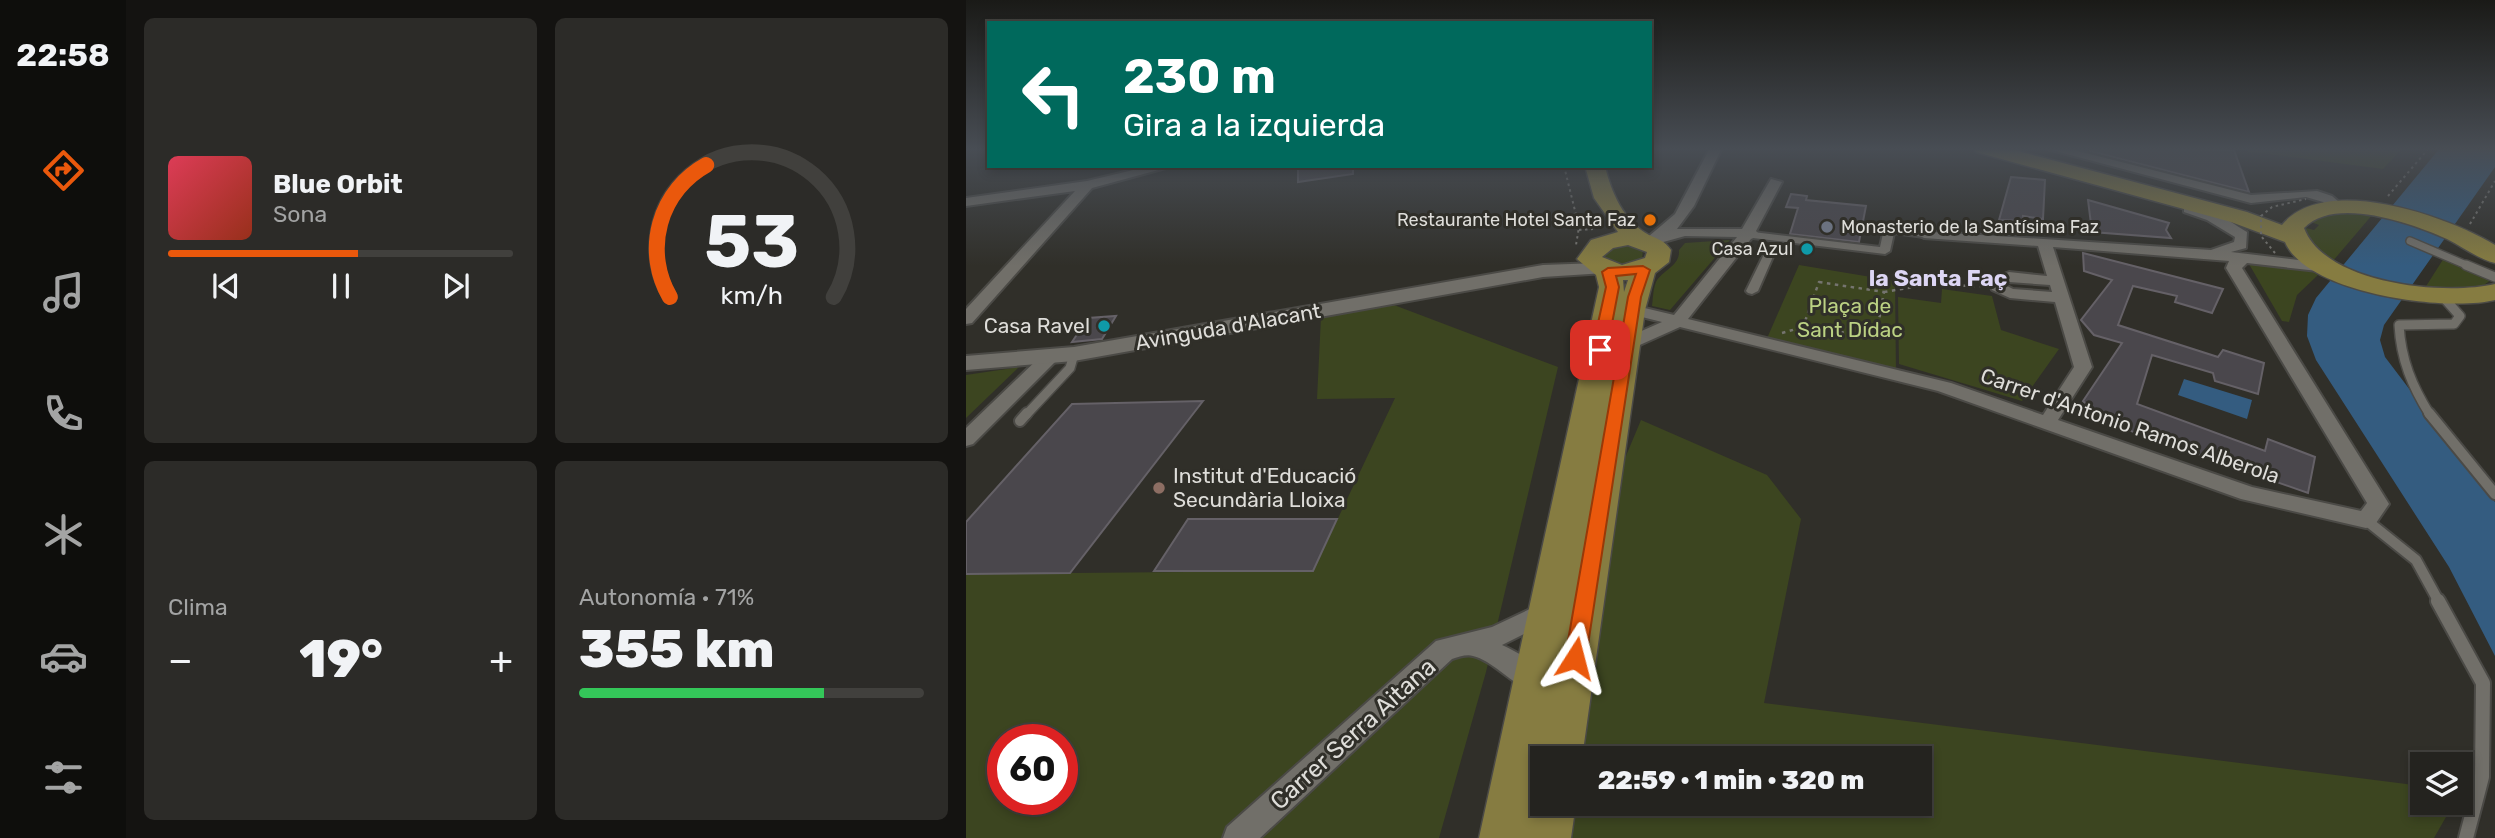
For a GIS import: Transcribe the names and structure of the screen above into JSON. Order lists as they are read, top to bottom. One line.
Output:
{"streets":{"street":["Avinguda d'Alacant","Carrer d'Antonio Ramos Alberola","Carrer Serra Aitana"]},"districts":["la Santa Faç"],"parks":["Plaça de Sant Dídac"],"places":["Restaurante Hotel Santa Faz","Monasterio de la Santísima Faz","Casa Azul","Casa Ravel","Institut d'Educació Secundària Lloixa"],"page":{"tabs":"22:58","turn":["230 m","Gira a la izquierda"],"song":["Blue Orbit","Sona"],"tile":["Clima",["Autonomía · 71%","355 km"]],"heat":["−","19°","+"],"limit":"60","trip":"22:59 · 1 min · 320 m","gauge":["53","km/h"]}}
